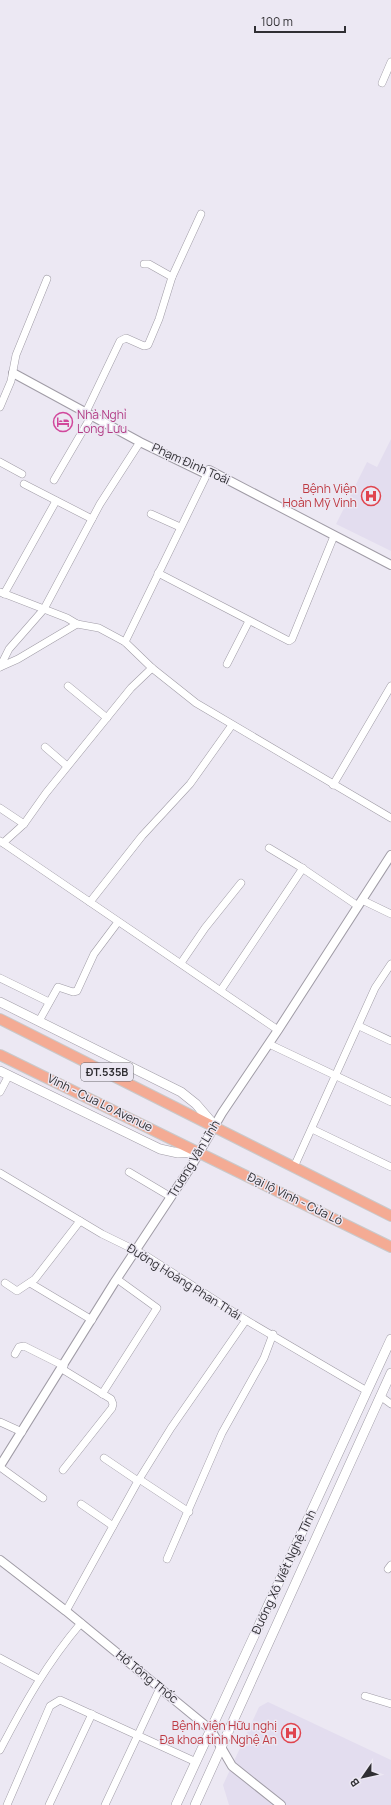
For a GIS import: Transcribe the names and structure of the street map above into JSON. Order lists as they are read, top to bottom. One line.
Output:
{"streets":{"main road":["ĐT.535B","Vinh - Cua Lo Avenue","Đại lộ Vinh - Cửa Lò","Đường Xô Viết Nghệ Tĩnh"],"street":["Phạm Đình Toái","Trương Văn Lĩnh","Đường Hoàng Phan Thái","Hồ Tông Thốc"]},"crossings":[["ĐT.535B","Trương Văn Lĩnh"],["Vinh - Cua Lo Avenue","Trương Văn Lĩnh"],["Vinh - Cua Lo Avenue","Đại lộ Vinh - Cửa Lò"],["Trương Văn Lĩnh","Đại lộ Vinh - Cửa Lò"],["Trương Văn Lĩnh","Đường Hoàng Phan Thái"],["Đường Hoàng Phan Thái","Đường Xô Viết Nghệ Tĩnh"],["Đường Xô Viết Nghệ Tĩnh","Hồ Tông Thốc"]],"places":{"hotel":["Nhà Nghỉ Long Lưu"],"hospital":["Bệnh Viện Hoàn Mỹ Vinh","Bệnh viện Hữu nghị Đa khoa tỉnh Nghệ An"]},"scale_bar":"100 m","north":"bottom left"}
